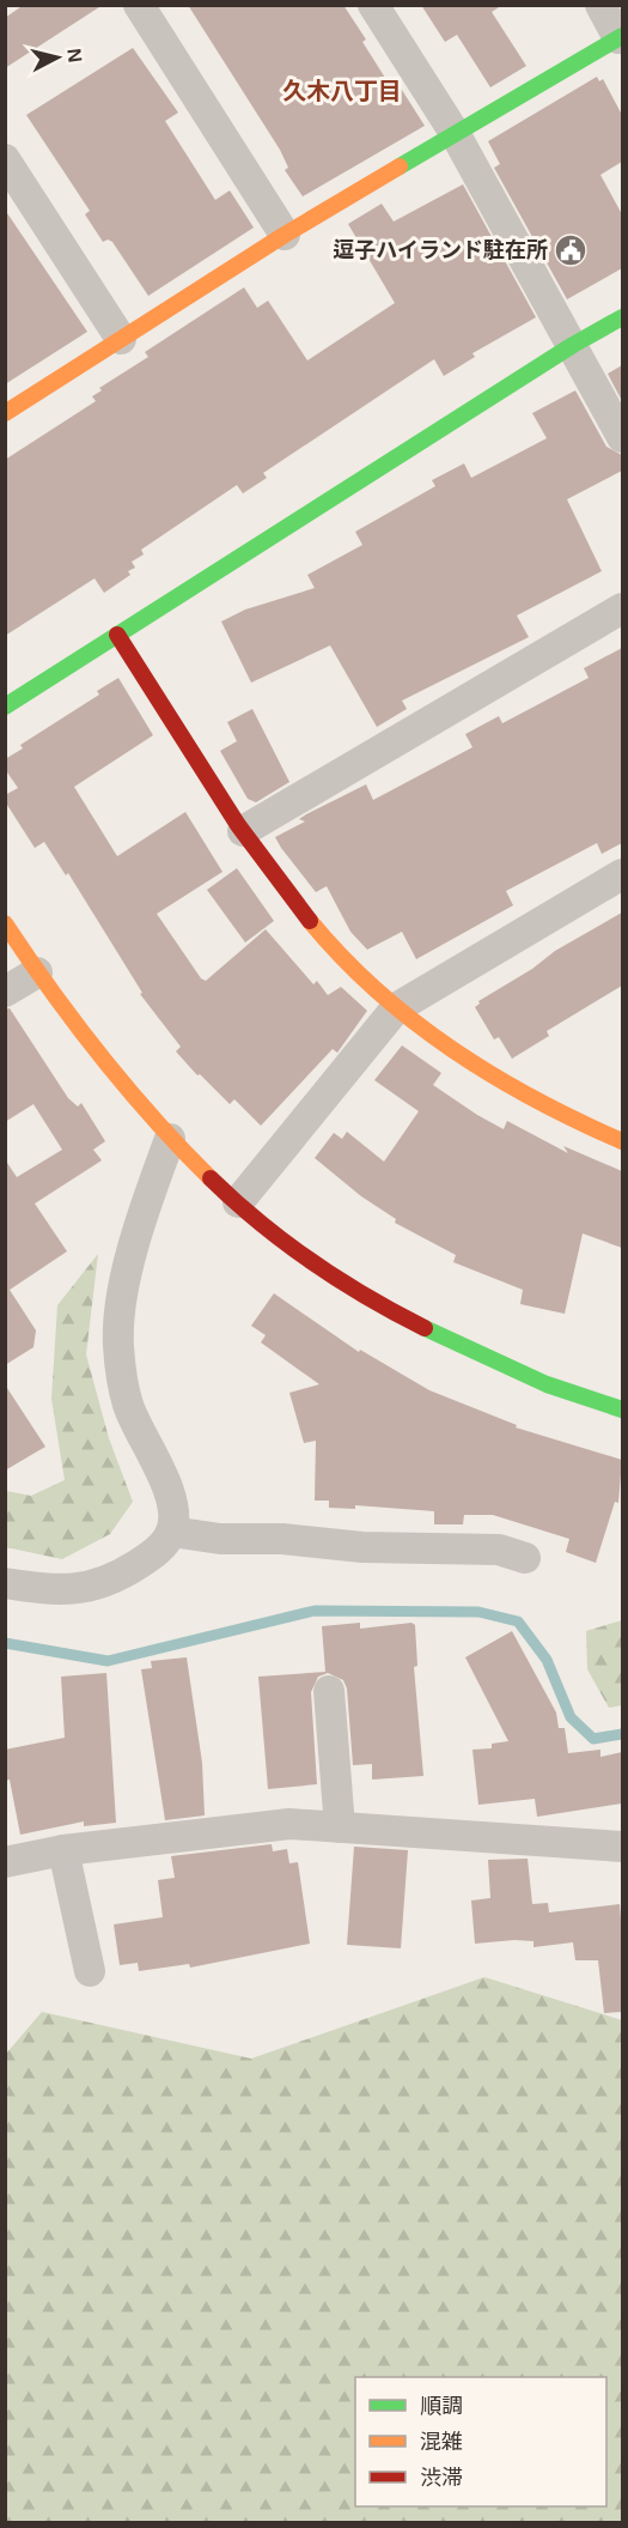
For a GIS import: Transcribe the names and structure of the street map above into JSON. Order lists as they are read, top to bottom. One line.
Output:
{"districts":["久木八丁目"],"places":{"public building":["逗子ハイランド駐在所"]},"legend":["順調","混雑","渋滞"],"north":"right"}
